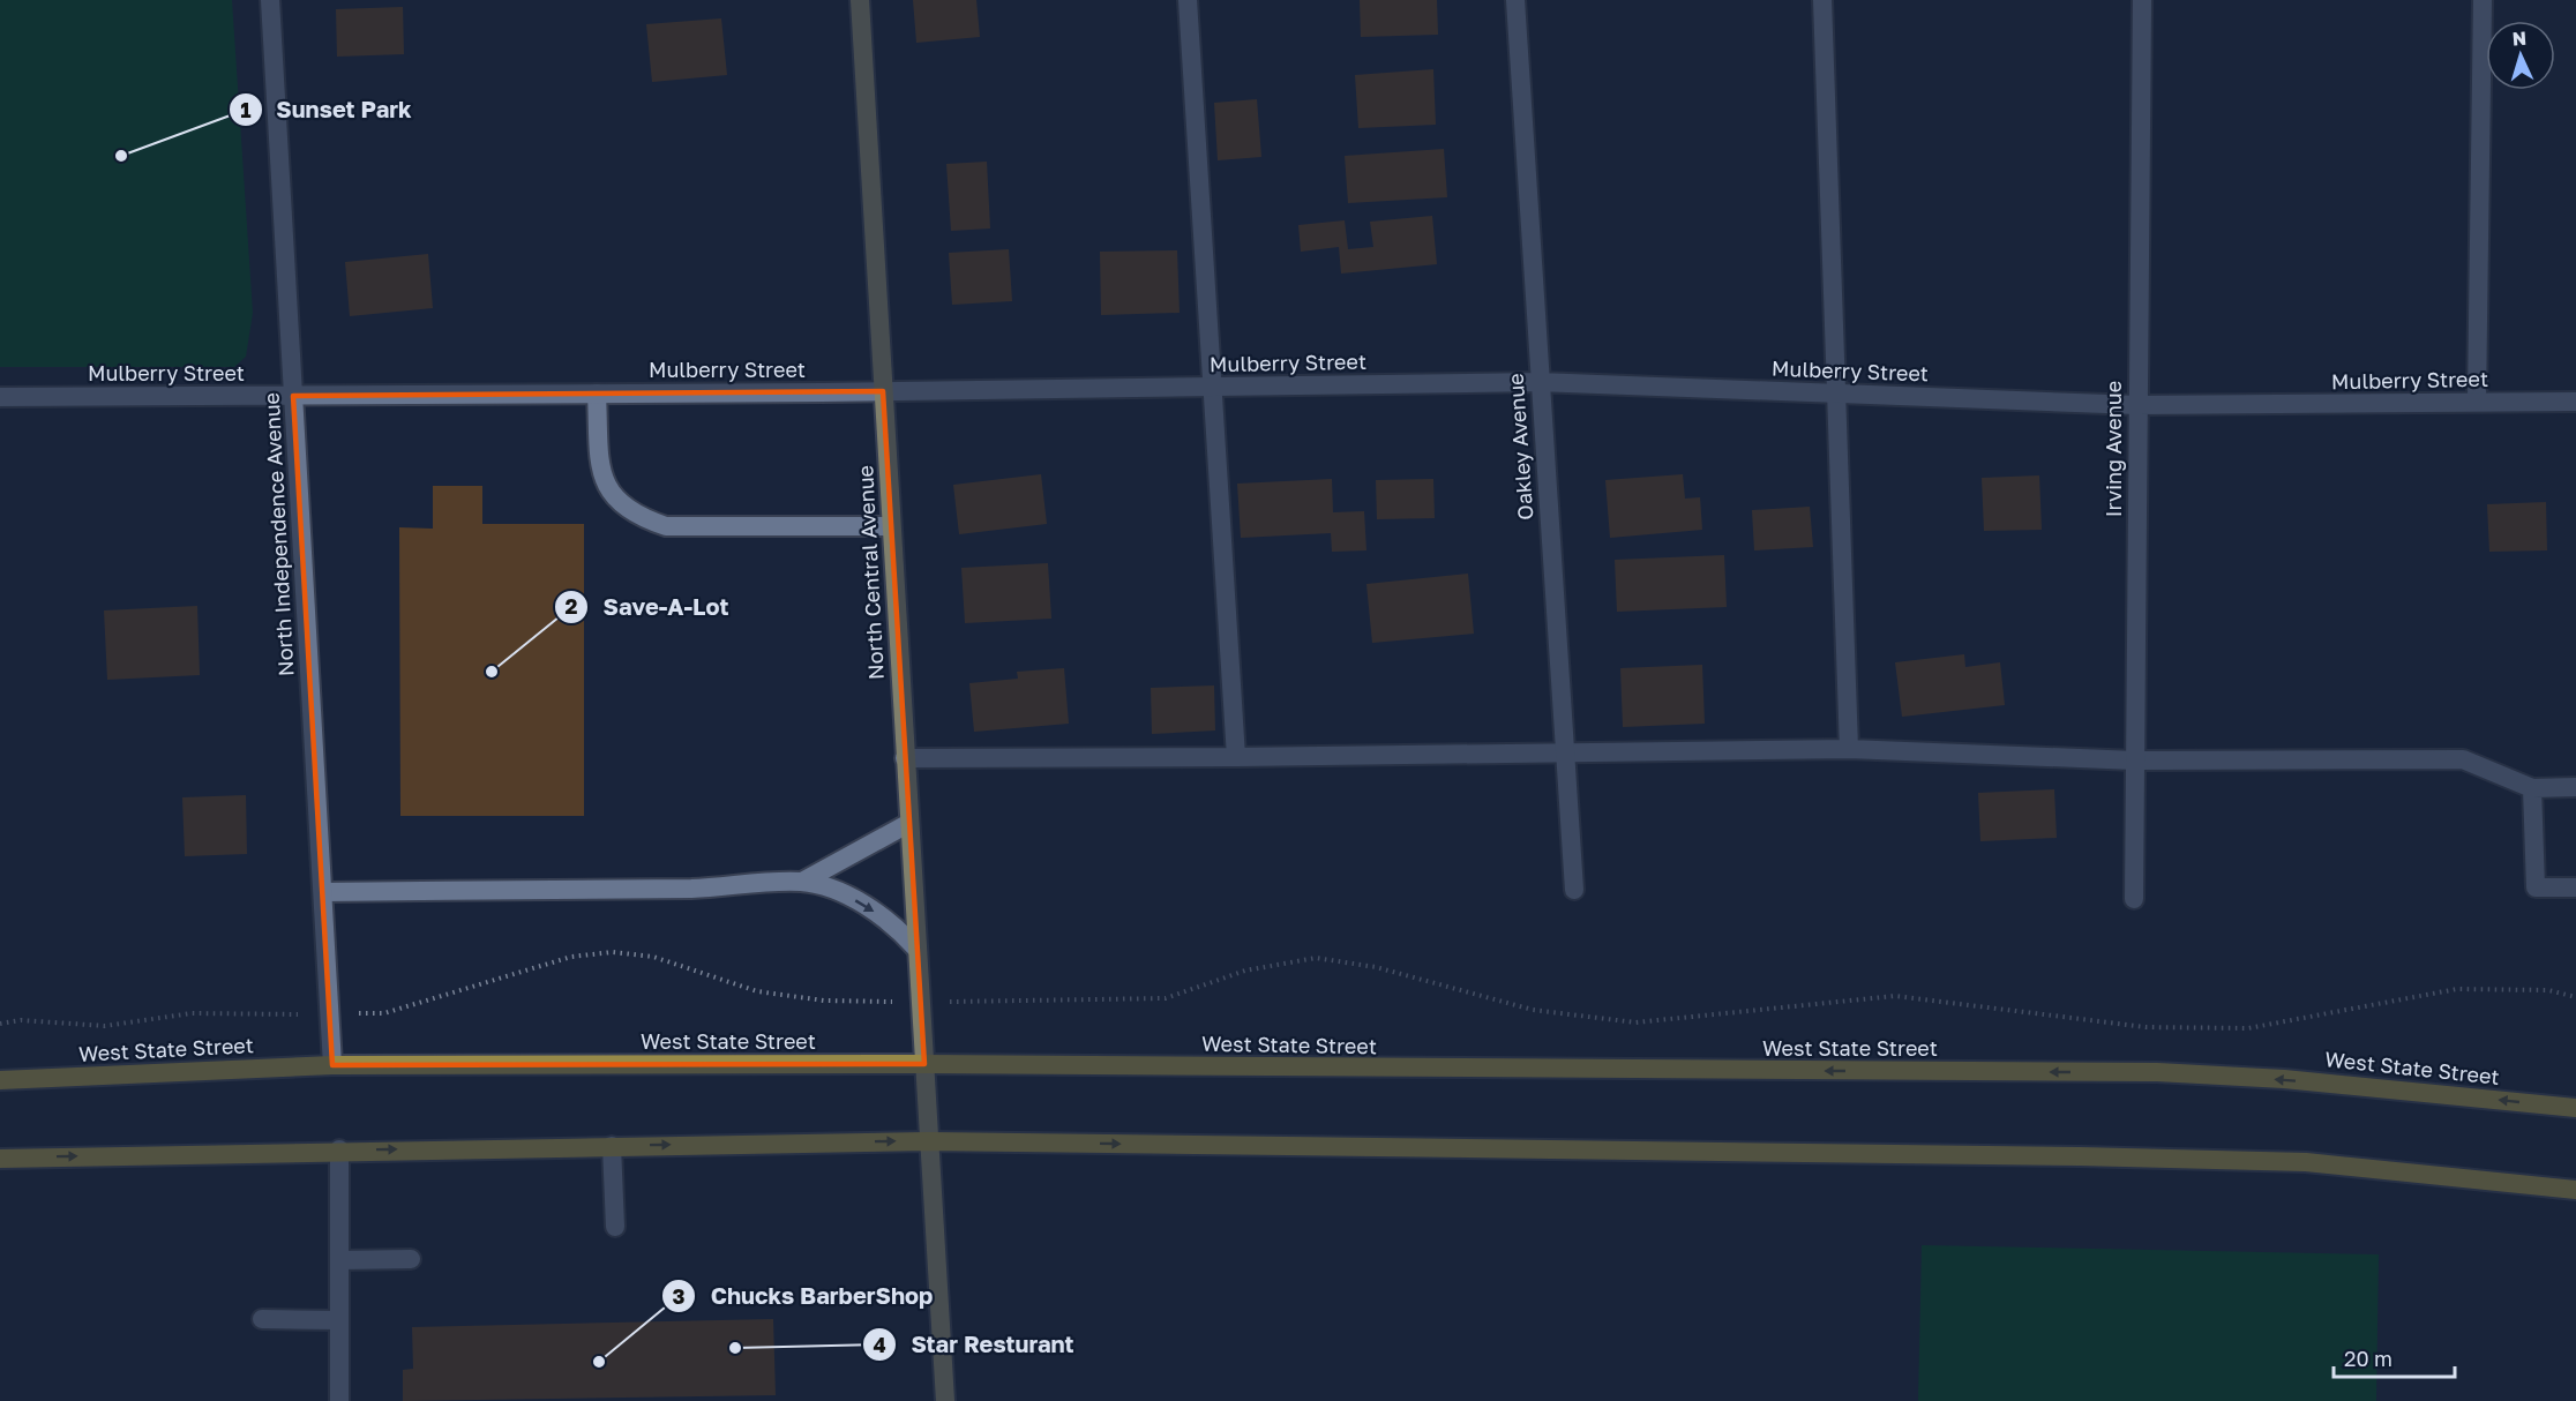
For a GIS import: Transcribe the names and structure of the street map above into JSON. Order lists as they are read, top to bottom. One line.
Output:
{"streets":{"main road":["North Central Avenue","West State Street"],"street":["Mulberry Street","Oakley Avenue","Irving Avenue","North Independence Avenue"]},"crossings":[["Mulberry Street","Oakley Avenue"],["Mulberry Street","Irving Avenue"],["Mulberry Street","North Independence Avenue"],["Mulberry Street","North Central Avenue"],["North Independence Avenue","West State Street"],["North Central Avenue","West State Street"]],"places":["Sunset Park","Save-A-Lot","Star Resturant","Chucks BarberShop"],"scale_bar":"20 m","north":"top"}
